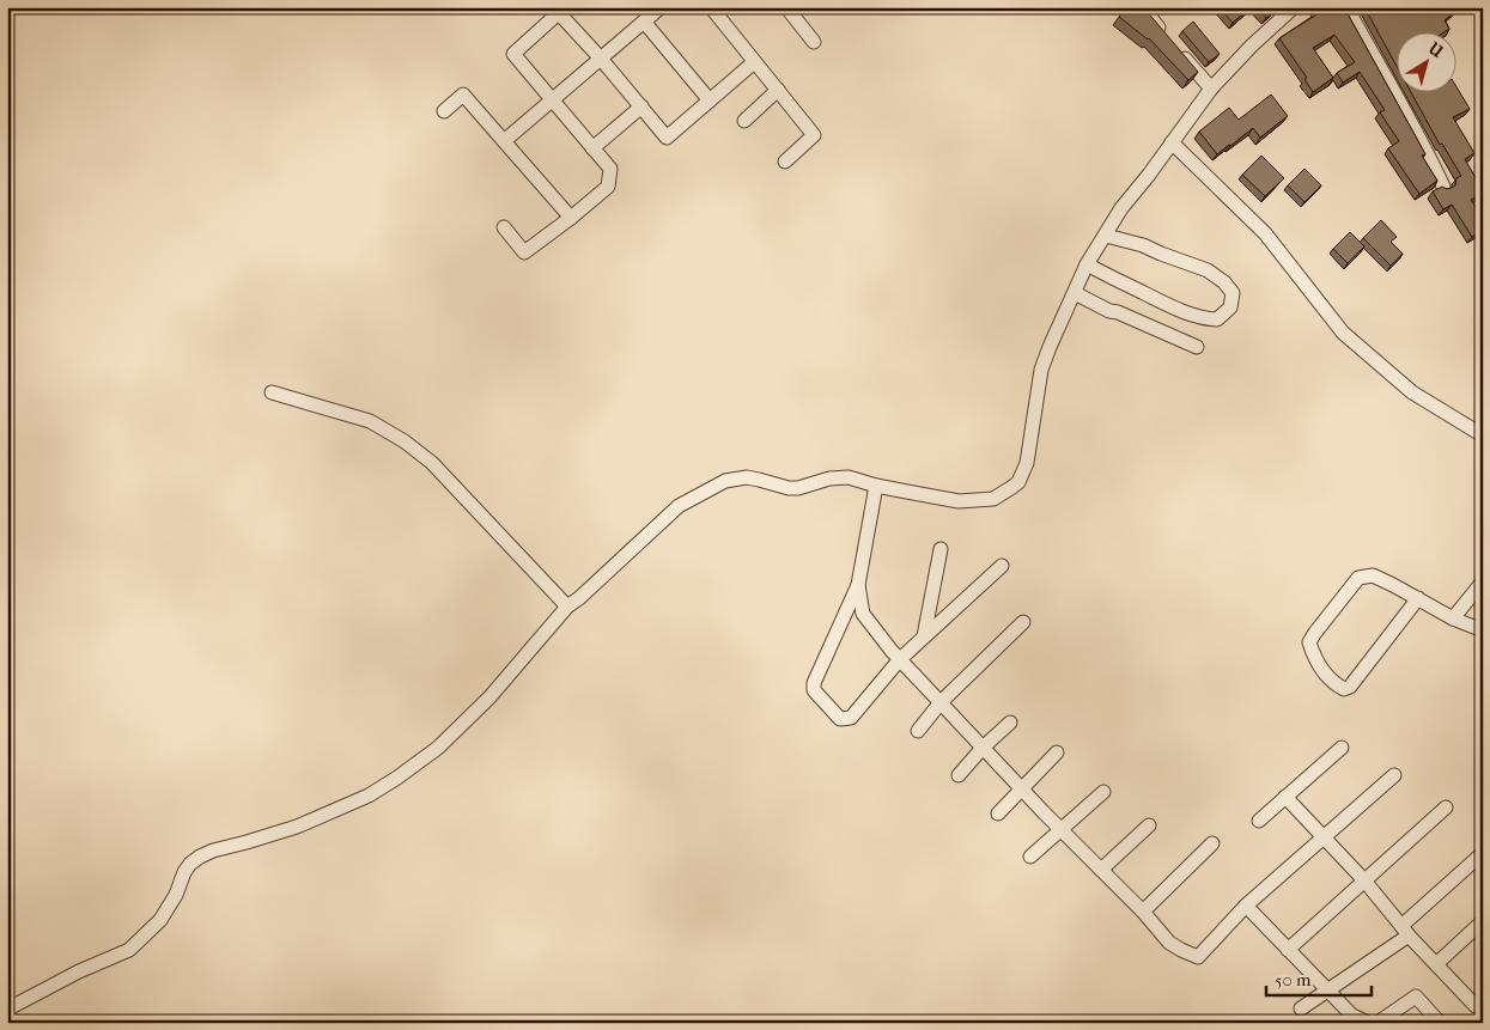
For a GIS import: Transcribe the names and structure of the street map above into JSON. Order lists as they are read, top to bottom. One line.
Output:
{"scale_bar":"50 m","north":"top right"}
